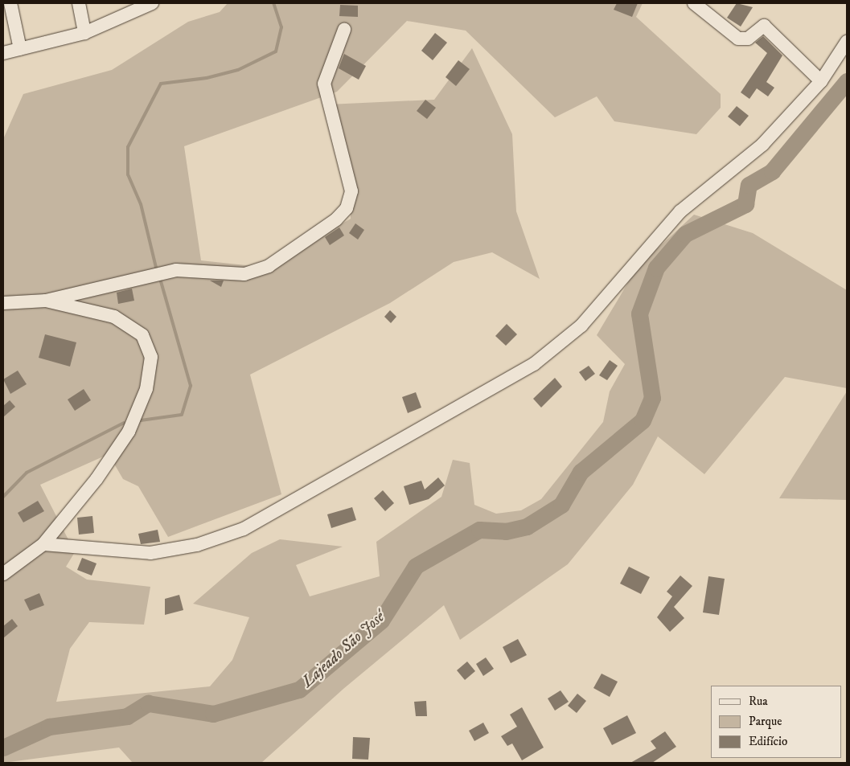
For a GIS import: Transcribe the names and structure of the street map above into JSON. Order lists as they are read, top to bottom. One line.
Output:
{"water":["Lajeado São José"],"legend":["Rua","Parque","Edifício"]}
